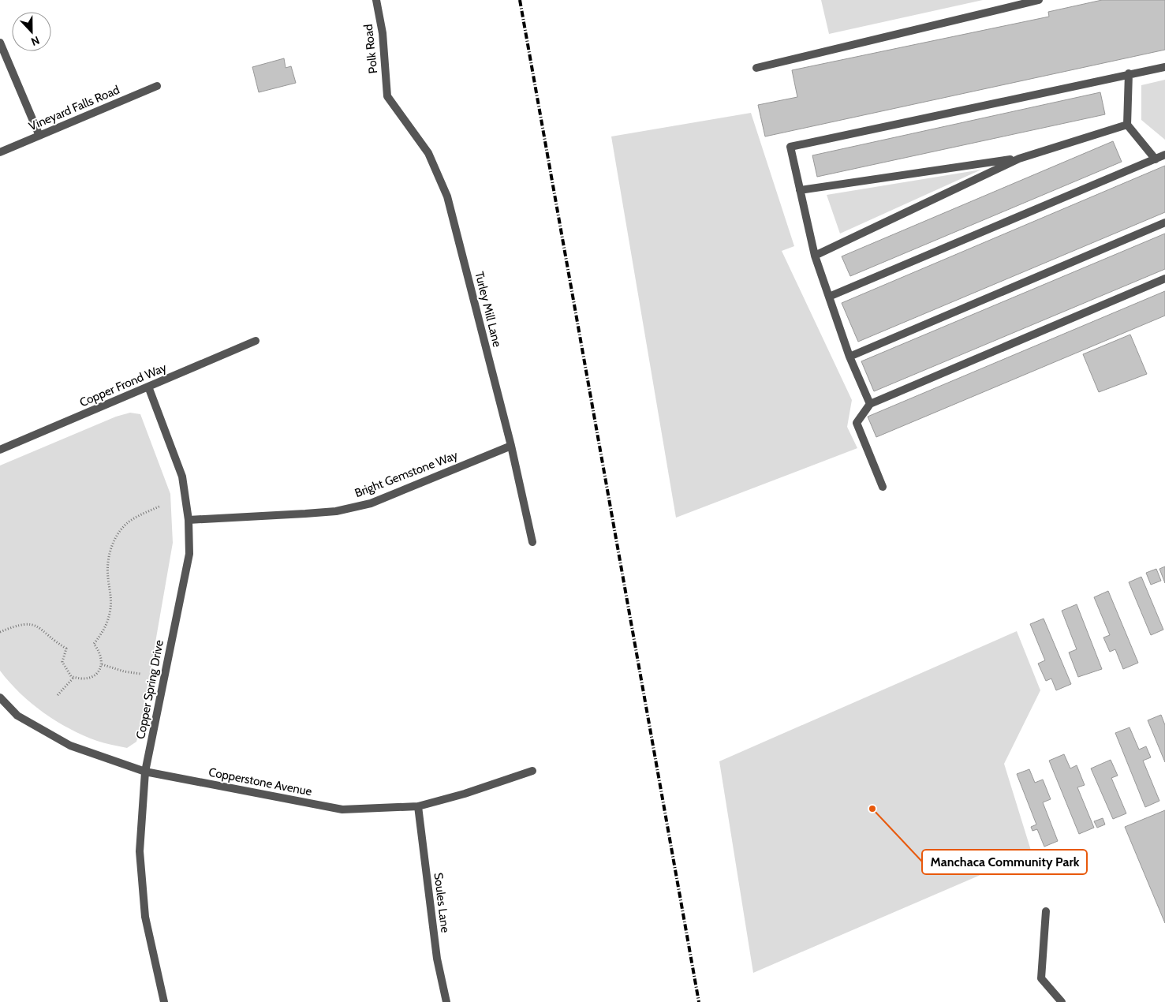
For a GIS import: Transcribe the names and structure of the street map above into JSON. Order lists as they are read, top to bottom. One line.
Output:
{"streets":{"street":["Polk Road","Vineyard Falls Road","Turley Mill Lane","Copper Frond Way","Bright Gemstone Way","Copper Spring Drive","Copperstone Avenue","Soules Lane"]},"crossings":[["Polk Road","Turley Mill Lane"],["Turley Mill Lane","Bright Gemstone Way"],["Copper Frond Way","Copper Spring Drive"],["Bright Gemstone Way","Copper Spring Drive"],["Copper Spring Drive","Copperstone Avenue"],["Copperstone Avenue","Soules Lane"]],"places":["Manchaca Community Park"],"north":"bottom"}
